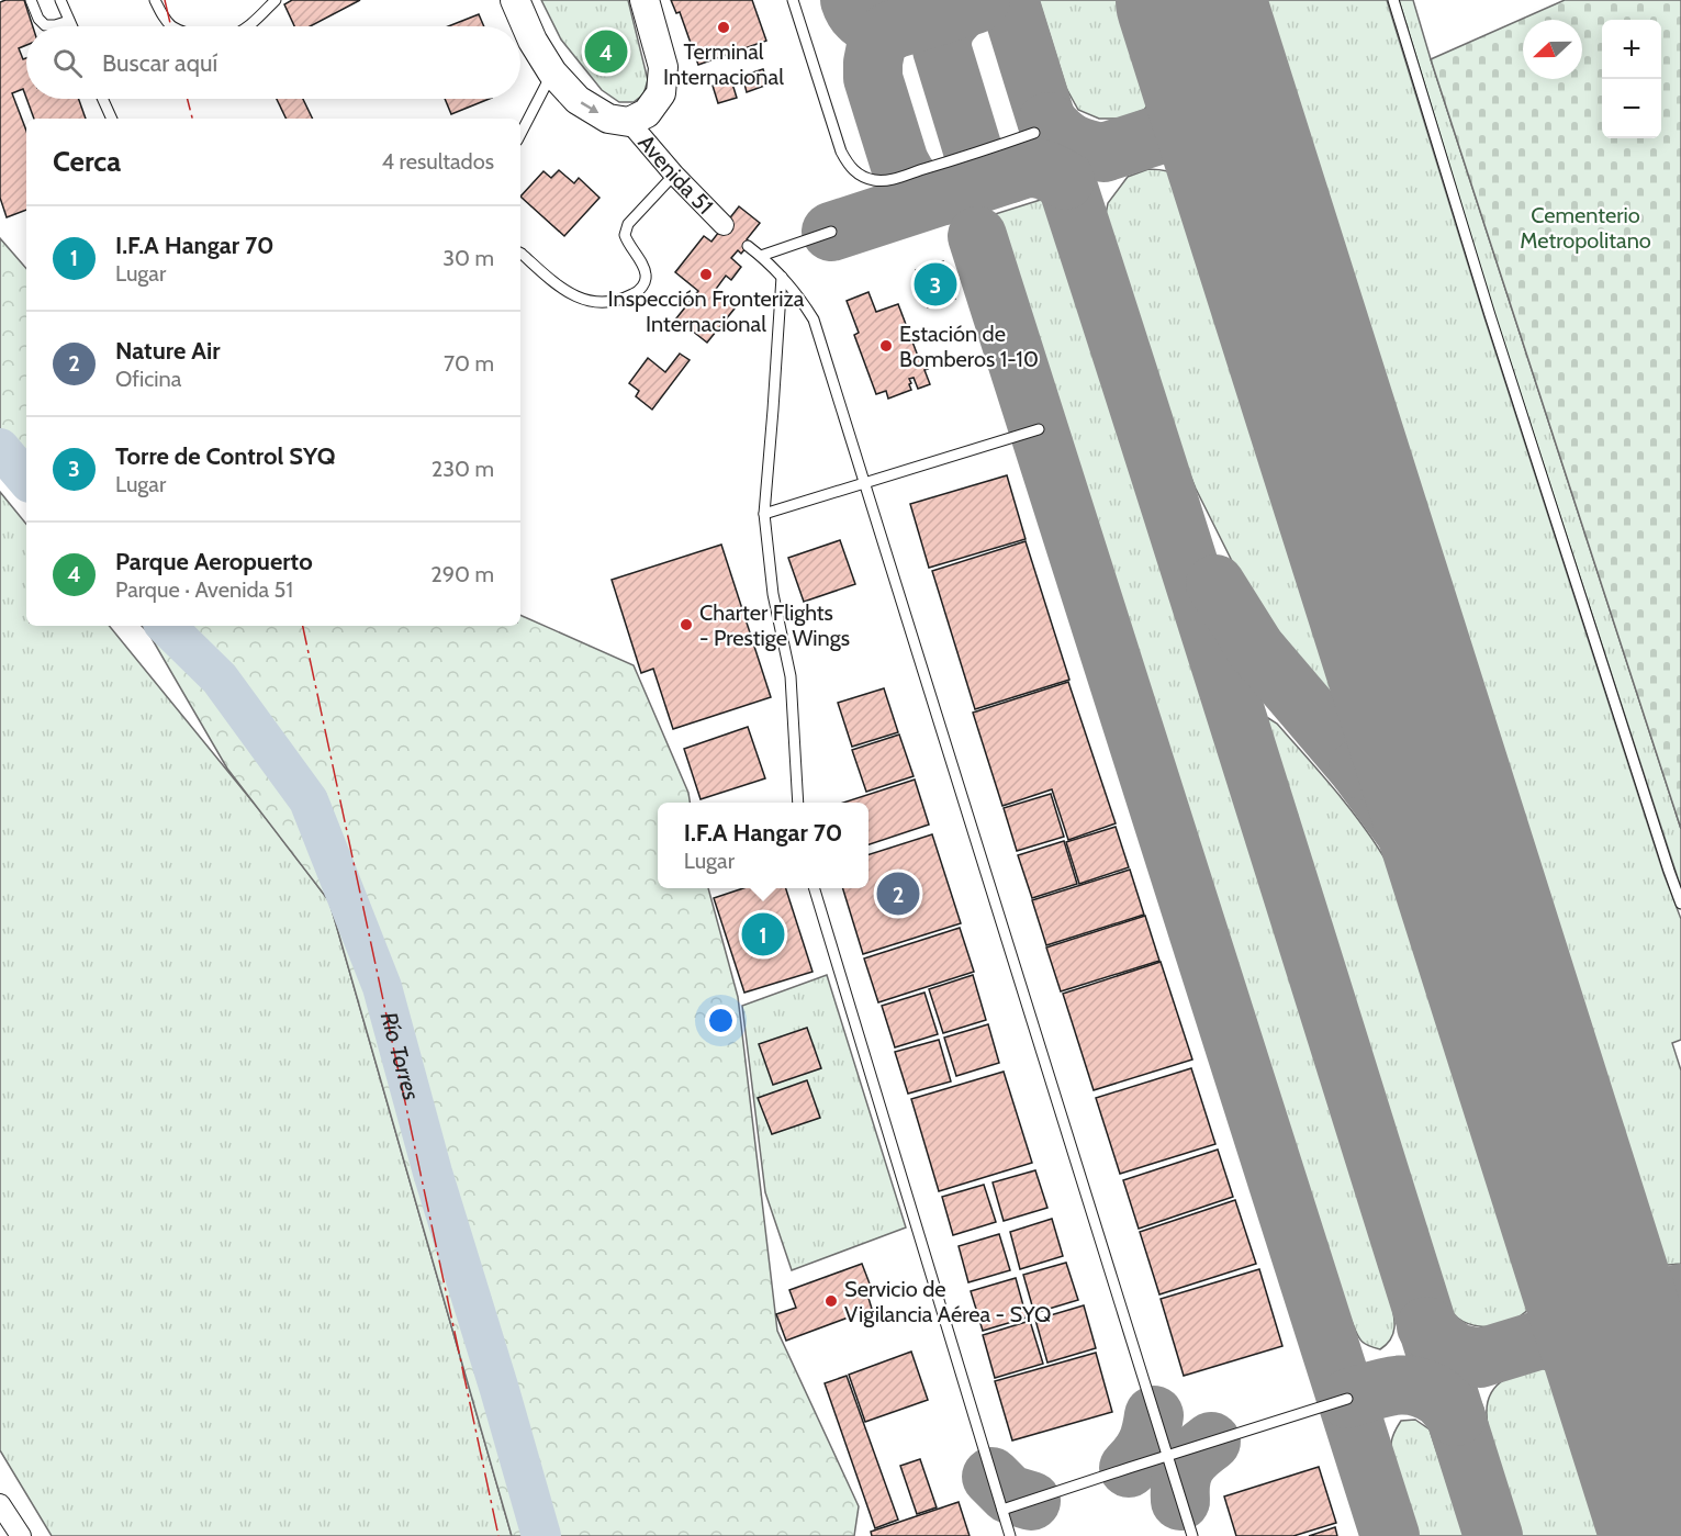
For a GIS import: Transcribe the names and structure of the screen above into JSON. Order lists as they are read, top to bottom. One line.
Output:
{"streets":{"main road":["Avenida 51"]},"water":["Río Torres"],"parks":["Cementerio Metropolitano"],"places":["Terminal Internacional","Inspección Fronteriza Internacional","Estación de Bomberos 1-10","Charter Flights - Prestige Wings","Servicio de Vigilancia Aérea - SYQ"],"north":"left","page":{"map_buttons":["+","−"],"search":"Buscar aquí","pins":["4","3","2","1"],"heading":["Cerca","4 resultados"],"list":[{"mark":"1","name":"I.F.A Hangar 70","note":"Lugar","value":"30 m"},{"mark":"2","name":"Nature Air","note":"Oficina","value":"70 m"},{"mark":"3","name":"Torre de Control SYQ","note":"Lugar","value":"230 m"},{"mark":"4","name":"Parque Aeropuerto","note":"Parque · Avenida 51","value":"290 m"}],"popup":["I.F.A Hangar 70","Lugar"]}}
